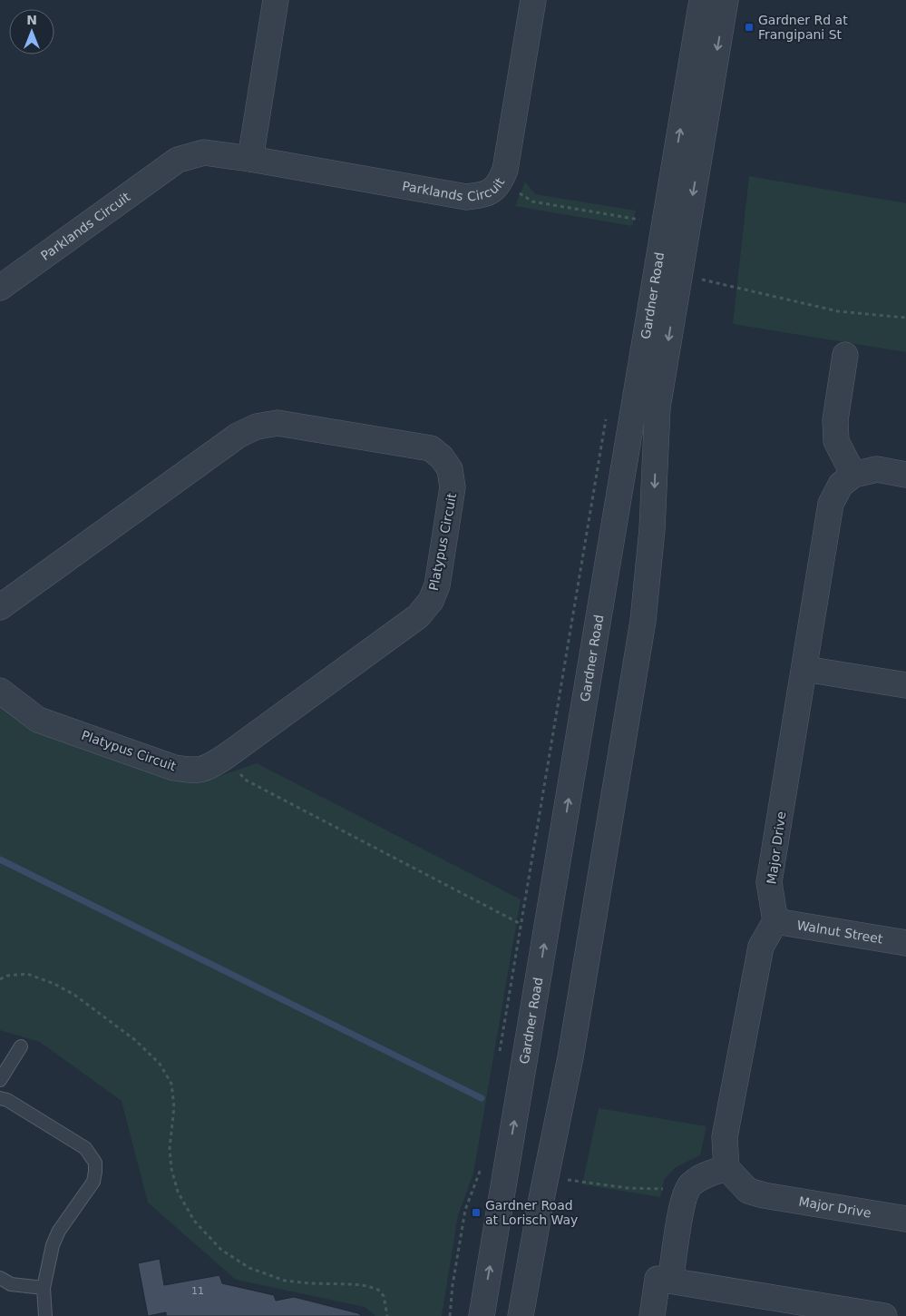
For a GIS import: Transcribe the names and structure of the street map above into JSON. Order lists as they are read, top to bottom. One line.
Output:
{"streets":{"street":["Parklands Circuit","Gardner Road","Platypus Circuit","Major Drive","Walnut Street"]},"crossings":[["Major Drive","Walnut Street"]],"places":{"transit":["Gardner Rd at Frangipani St","Gardner Road at Lorisch Way"]},"house_numbers":["11"],"north":"top"}
